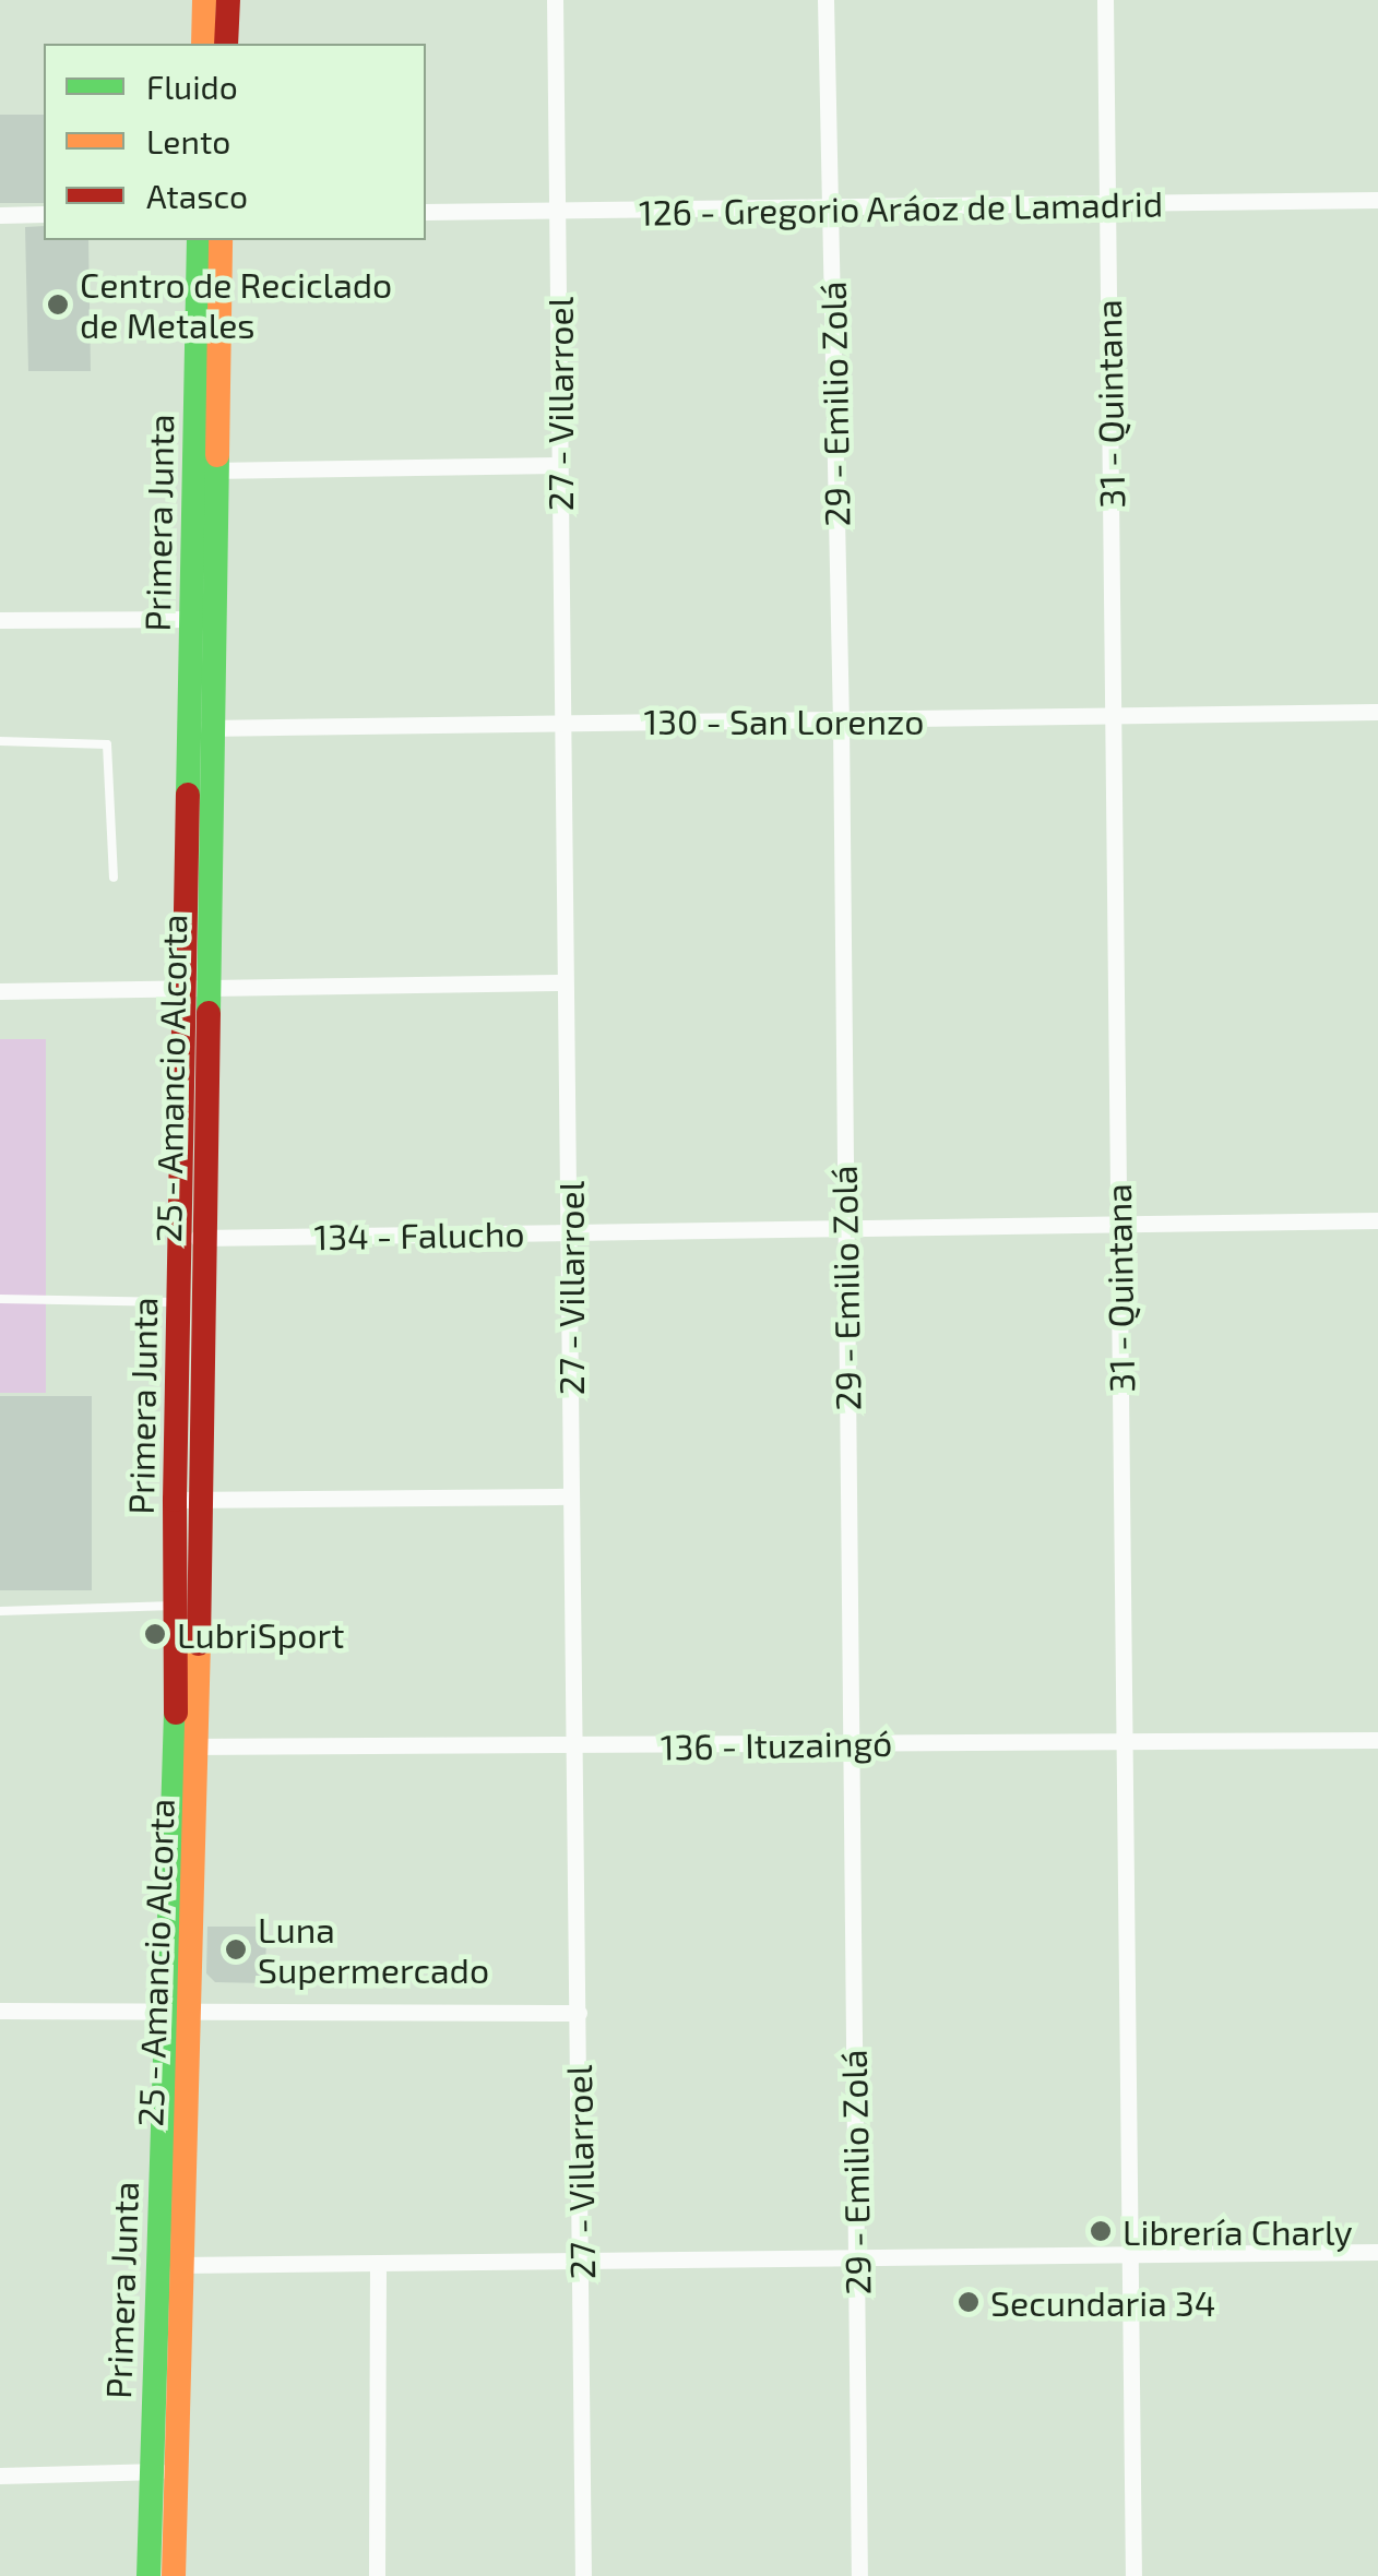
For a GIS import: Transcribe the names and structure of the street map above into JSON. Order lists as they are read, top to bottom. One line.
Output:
{"streets":{"main road":["Primera Junta","25 - Amancio Alcorta"],"street":["126 - Gregorio Aráoz de Lamadrid","27 - Villarroel","29 - Emilio Zolá","31 - Quintana","130 - San Lorenzo","134 - Falucho","136 - Ituzaingó"]},"crossings":[["126 - Gregorio Aráoz de Lamadrid","27 - Villarroel"],["126 - Gregorio Aráoz de Lamadrid","29 - Emilio Zolá"],["126 - Gregorio Aráoz de Lamadrid","31 - Quintana"],["27 - Villarroel","130 - San Lorenzo"],["27 - Villarroel","134 - Falucho"],["27 - Villarroel","136 - Ituzaingó"],["29 - Emilio Zolá","130 - San Lorenzo"],["29 - Emilio Zolá","134 - Falucho"],["29 - Emilio Zolá","136 - Ituzaingó"],["31 - Quintana","130 - San Lorenzo"],["31 - Quintana","134 - Falucho"],["31 - Quintana","136 - Ituzaingó"],["Primera Junta","130 - San Lorenzo"],["Primera Junta","25 - Amancio Alcorta"],["Primera Junta","134 - Falucho"],["Primera Junta","136 - Ituzaingó"],["25 - Amancio Alcorta","134 - Falucho"],["25 - Amancio Alcorta","136 - Ituzaingó"]],"places":["Centro de Reciclado de Metales","LubriSport","Luna Supermercado","Librería Charly","Secundaria 34"],"legend":["Fluido","Lento","Atasco"]}
